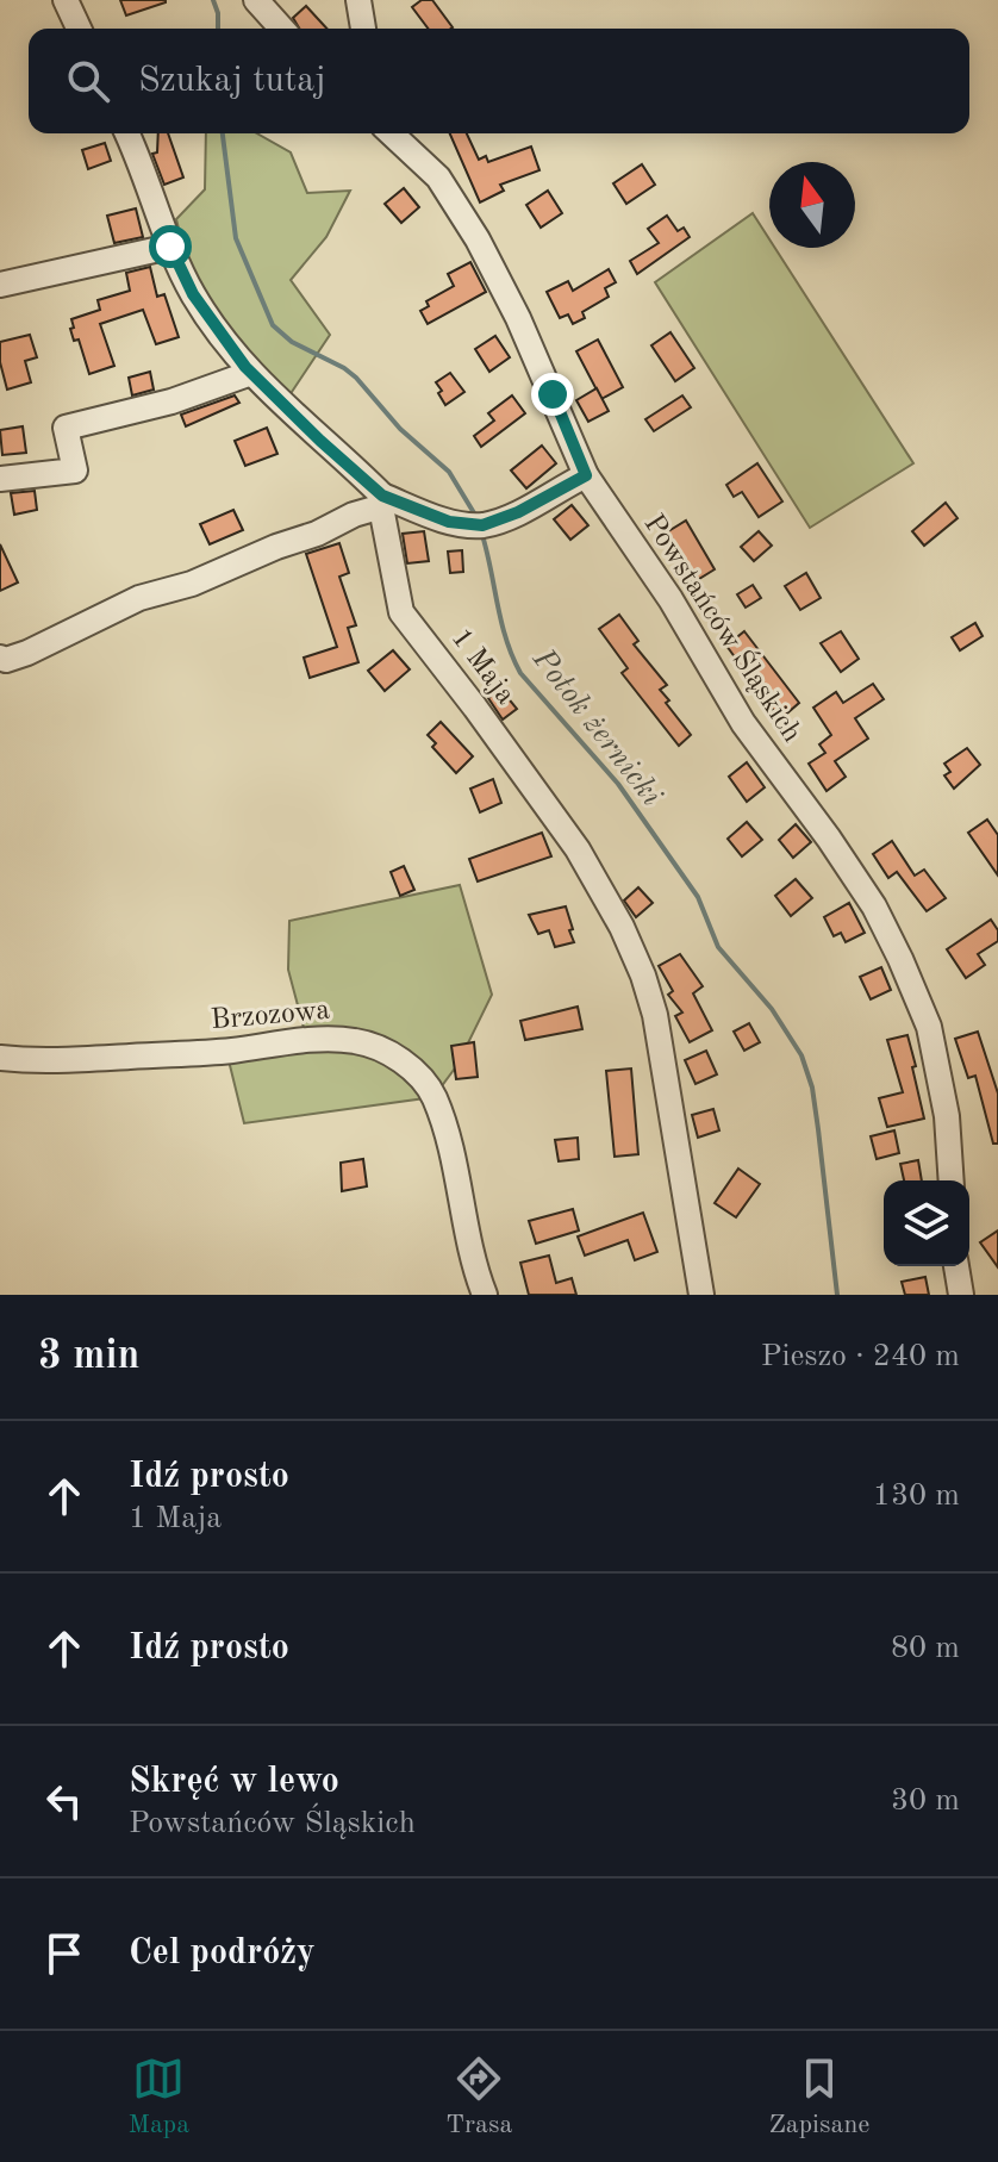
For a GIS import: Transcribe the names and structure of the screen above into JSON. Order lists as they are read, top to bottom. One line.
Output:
{"streets":{"street":["Powstańców Śląskich","1 Maja","Brzozowa"]},"water":["Potok żernicki"],"north":"top","page":{"search":"Szukaj tutaj","heading":["3 min","Pieszo · 240 m"],"list":[["Idź prosto","1 Maja","130 m"],["Idź prosto","80 m"],["Skręć w lewo","Powstańców Śląskich","30 m"],"Cel podróży"],"nav":["Mapa","Trasa","Zapisane"]}}
